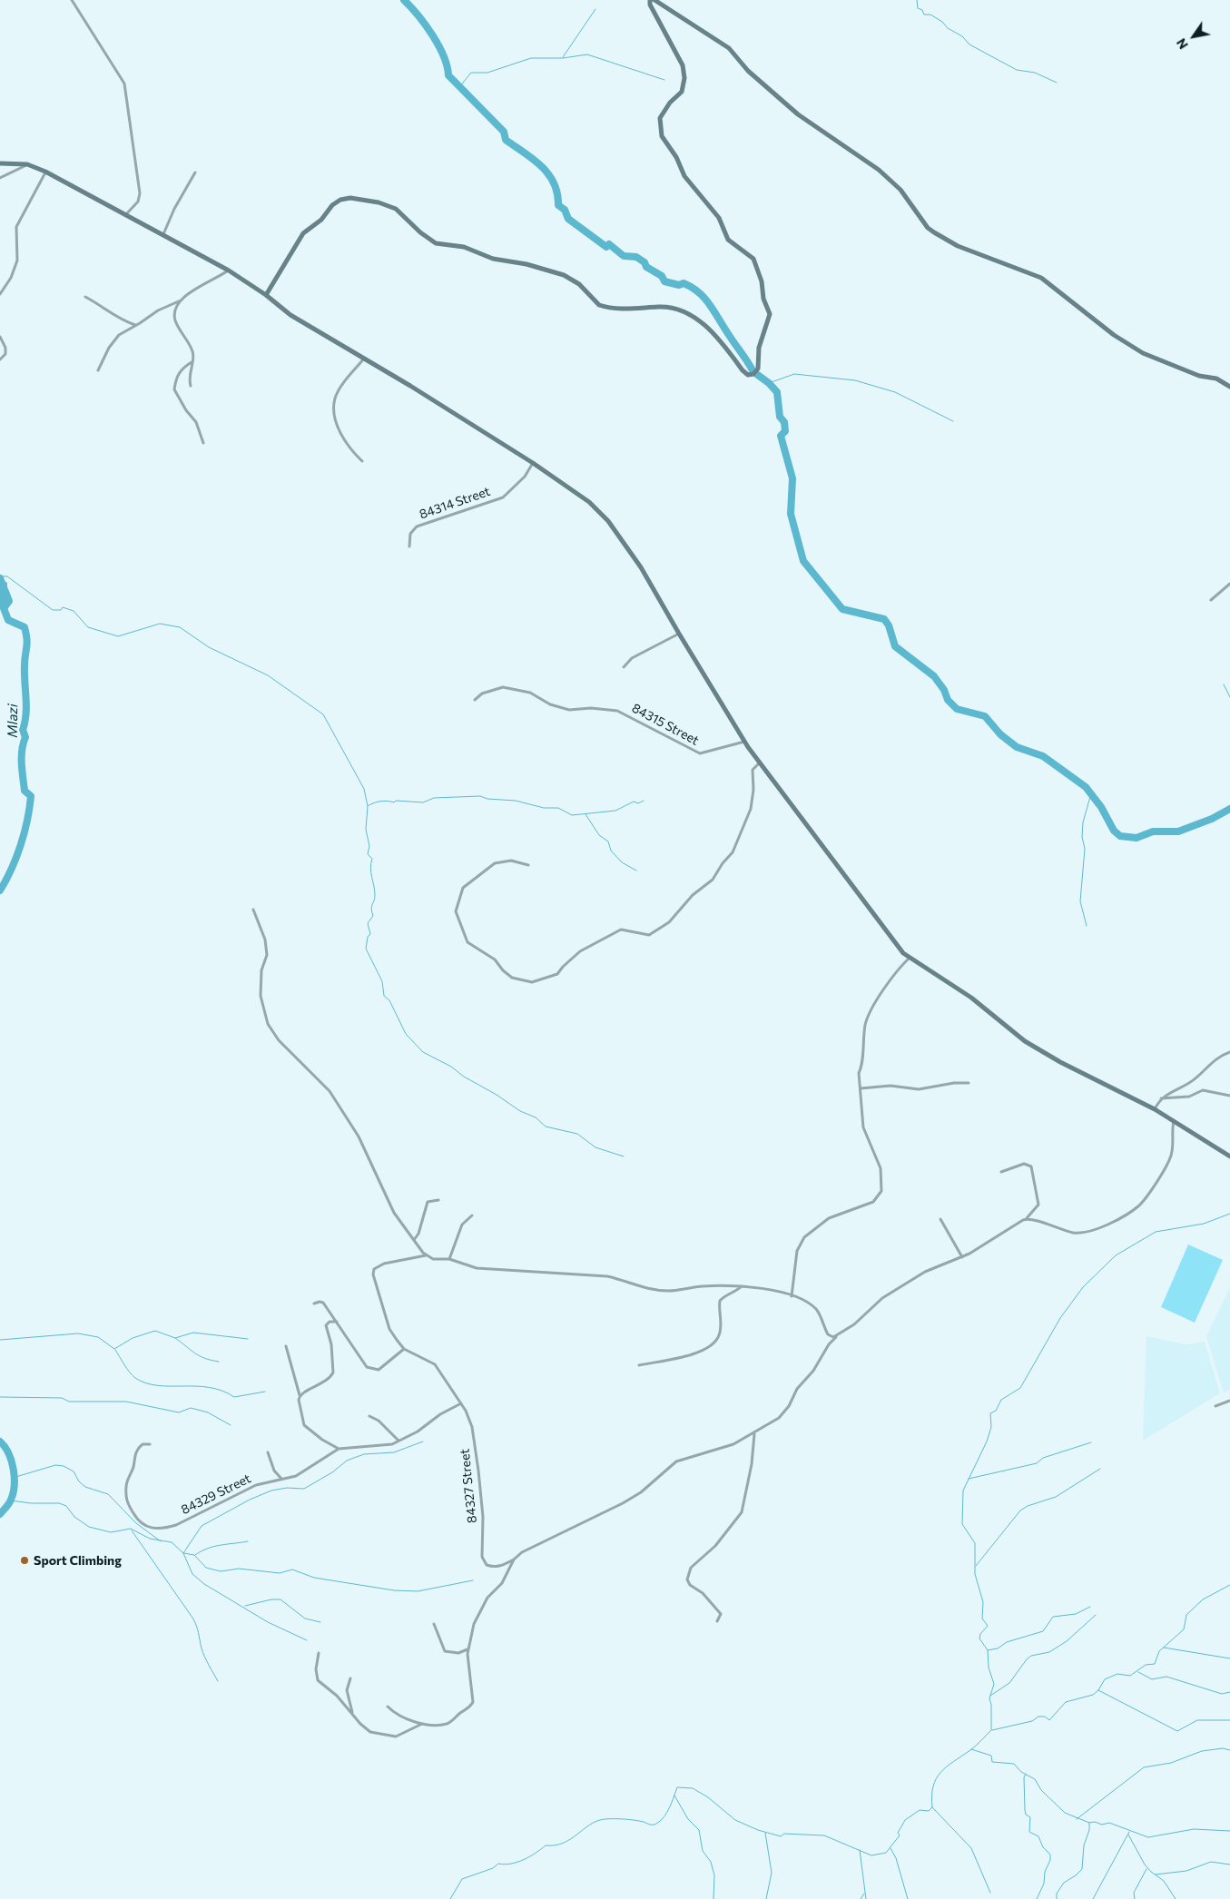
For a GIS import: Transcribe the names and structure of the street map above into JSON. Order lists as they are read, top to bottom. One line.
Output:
{"streets":{"street":["84314 Street","84315 Street","84327 Street","84329 Street"]},"crossings":[["84327 Street","84329 Street"]],"water":["Mlazi"],"places":["Sport Climbing"],"north":"bottom left"}
